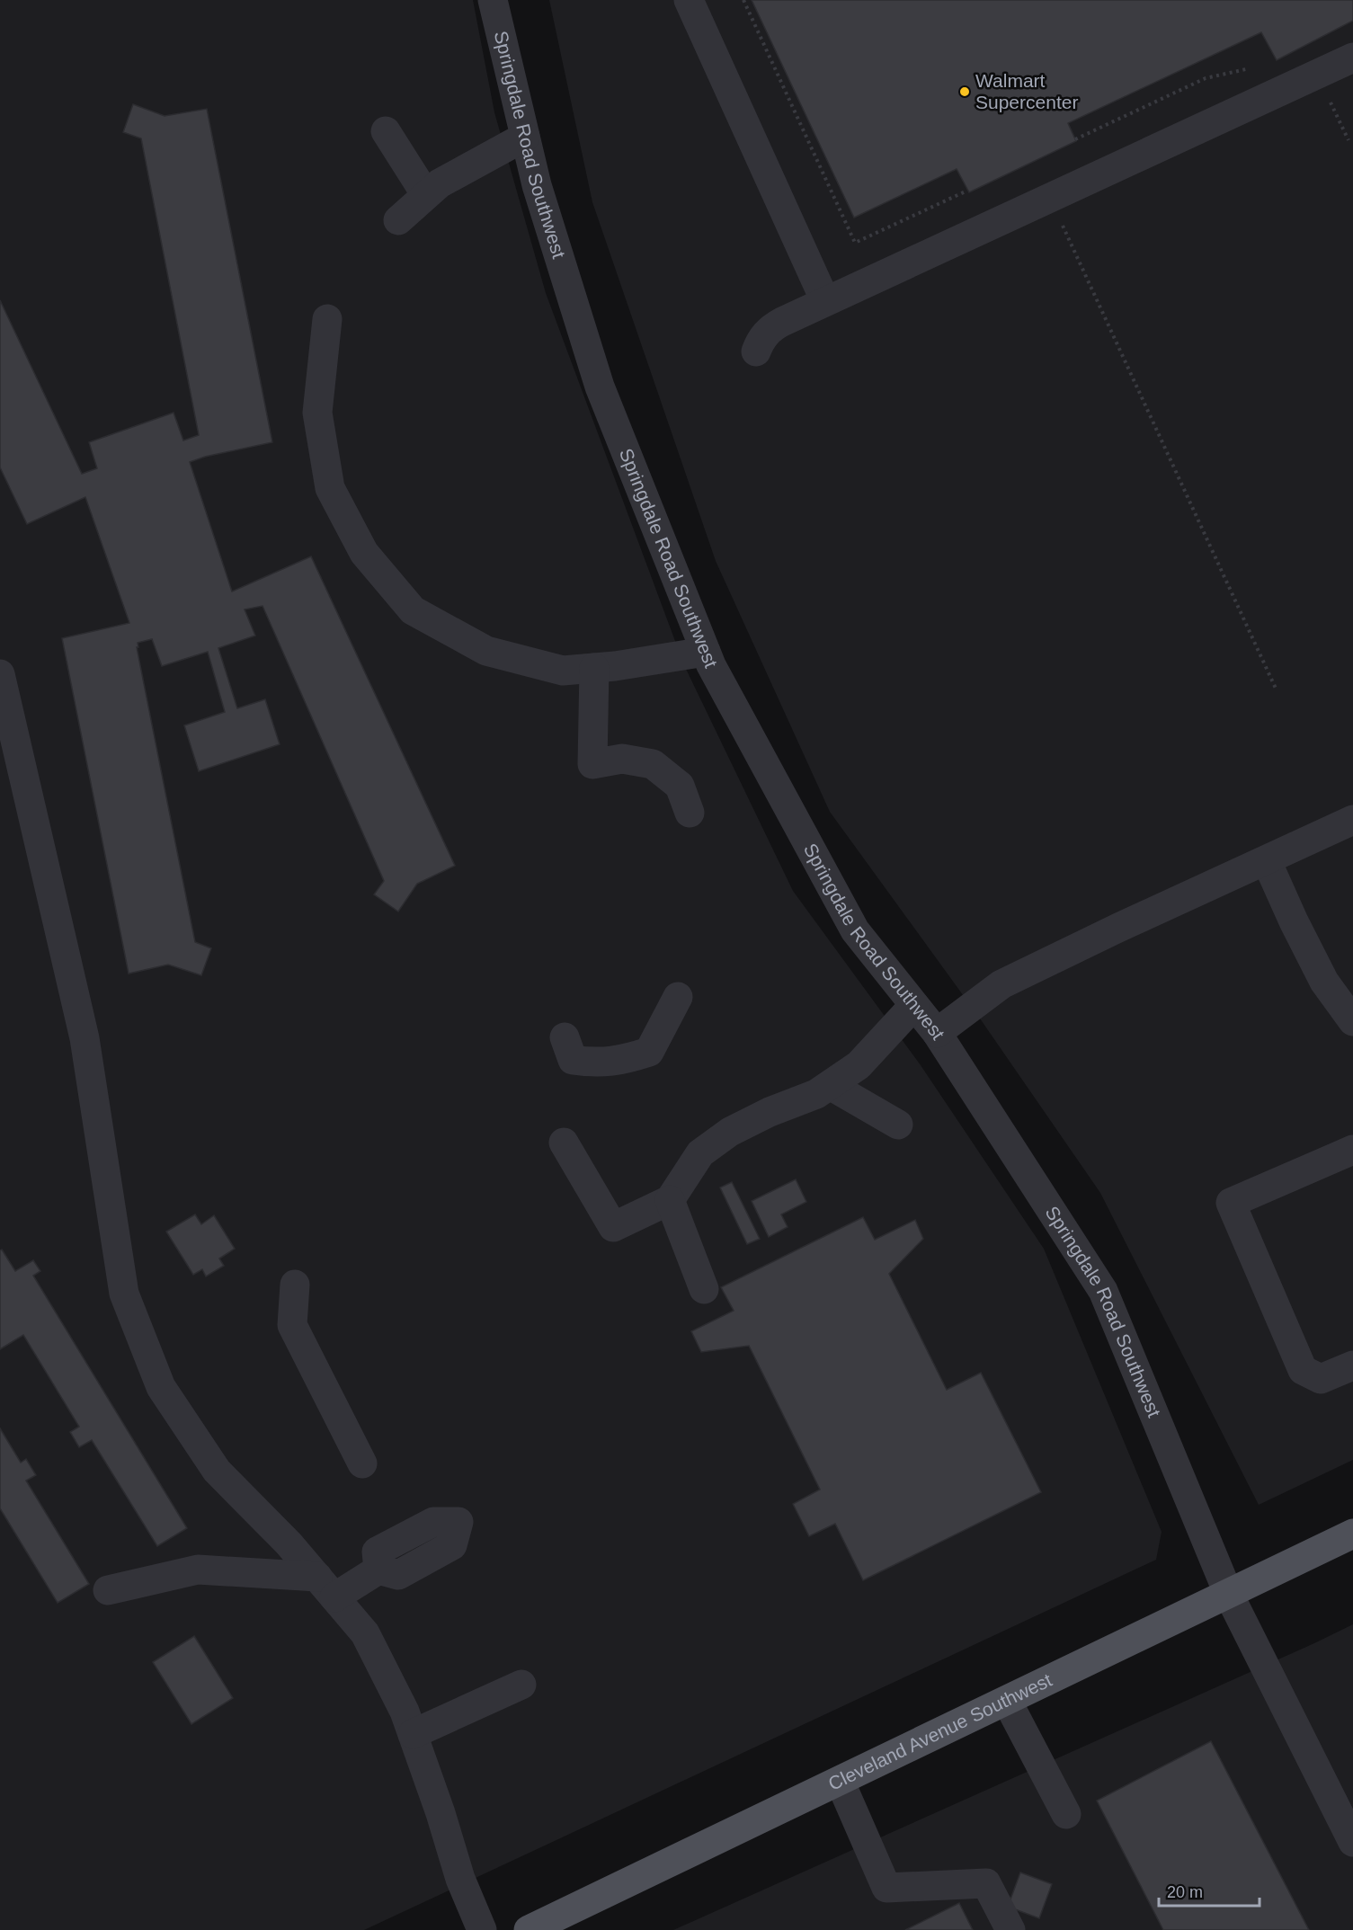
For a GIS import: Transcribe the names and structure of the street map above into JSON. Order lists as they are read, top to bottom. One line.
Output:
{"streets":{"main road":["Cleveland Avenue Southwest"],"street":["Springdale Road Southwest"]},"crossings":[["Springdale Road Southwest","Cleveland Avenue Southwest"]],"places":["Walmart Supercenter"],"scale_bar":"20 m"}
